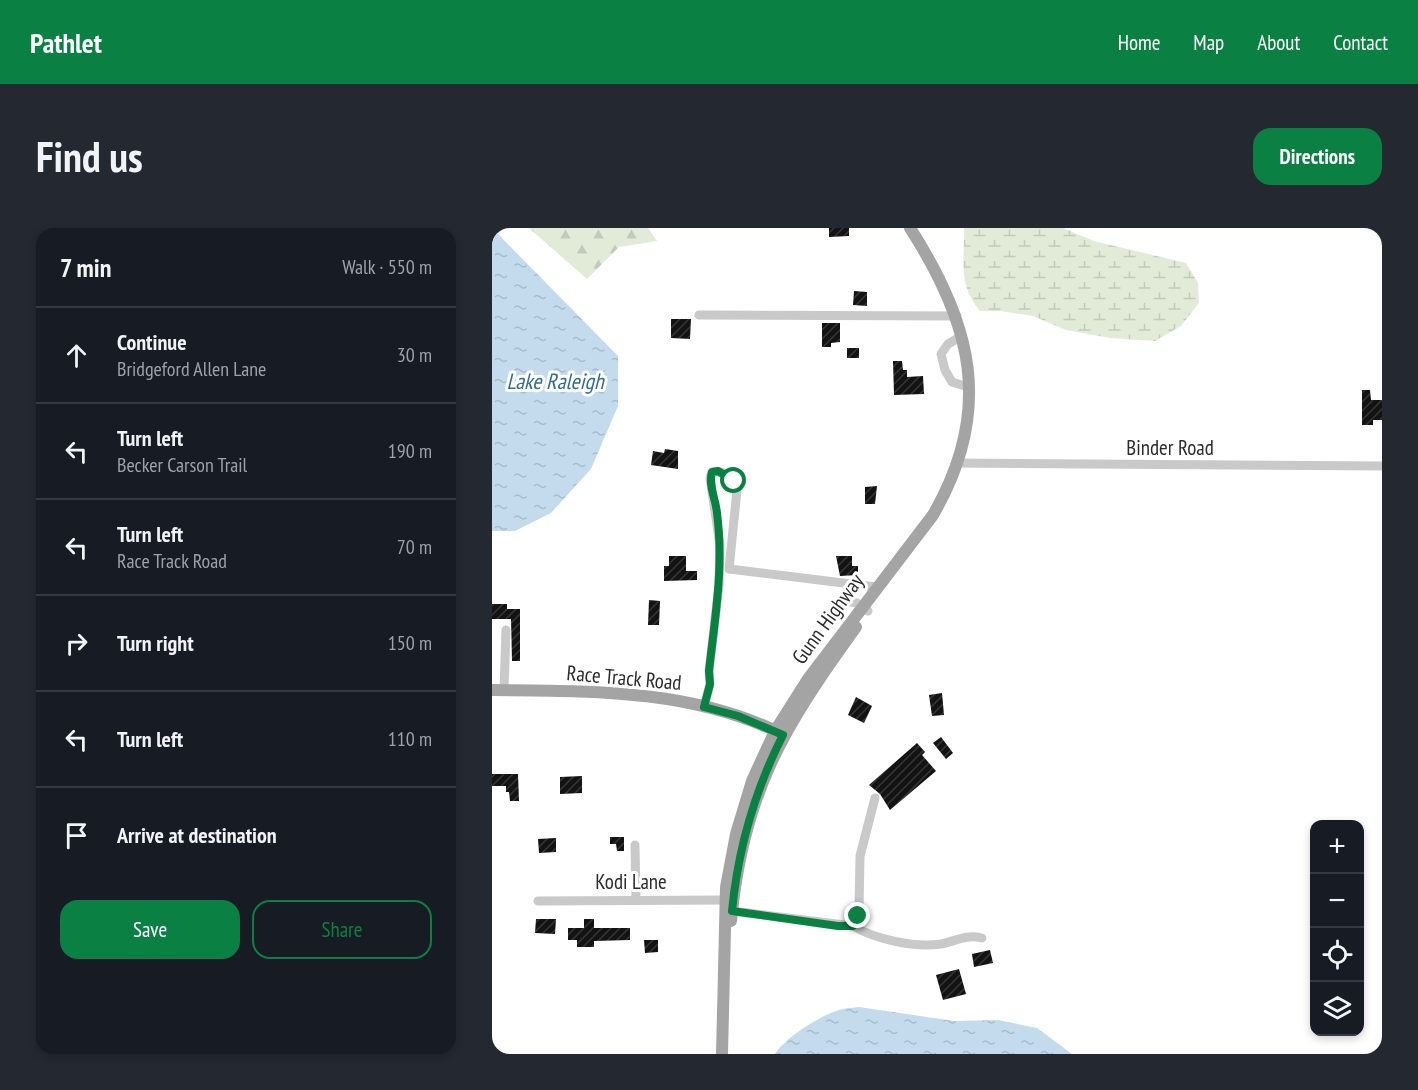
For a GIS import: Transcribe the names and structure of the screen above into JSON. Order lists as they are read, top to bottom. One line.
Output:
{"streets":{"main road":["Gunn Highway","Race Track Road"],"street":["Binder Road","Kodi Lane"]},"crossings":[["Binder Road","Gunn Highway"],["Gunn Highway","Race Track Road"],["Gunn Highway","Kodi Lane"]],"water":["Lake Raleigh"],"page":{"header":"Pathlet","nav":["Home","Map","About","Contact"],"buttons":["Directions",["Save","Share"]],"title":"Find us","heading":["7 min","Walk · 550 m"],"list":[["Continue","Bridgeford Allen Lane","30 m"],["Turn left","Becker Carson Trail","190 m"],["Turn left","Race Track Road","70 m"],["Turn right","150 m"],["Turn left","110 m"],"Arrive at destination"],"map_buttons":["+","−"]}}
